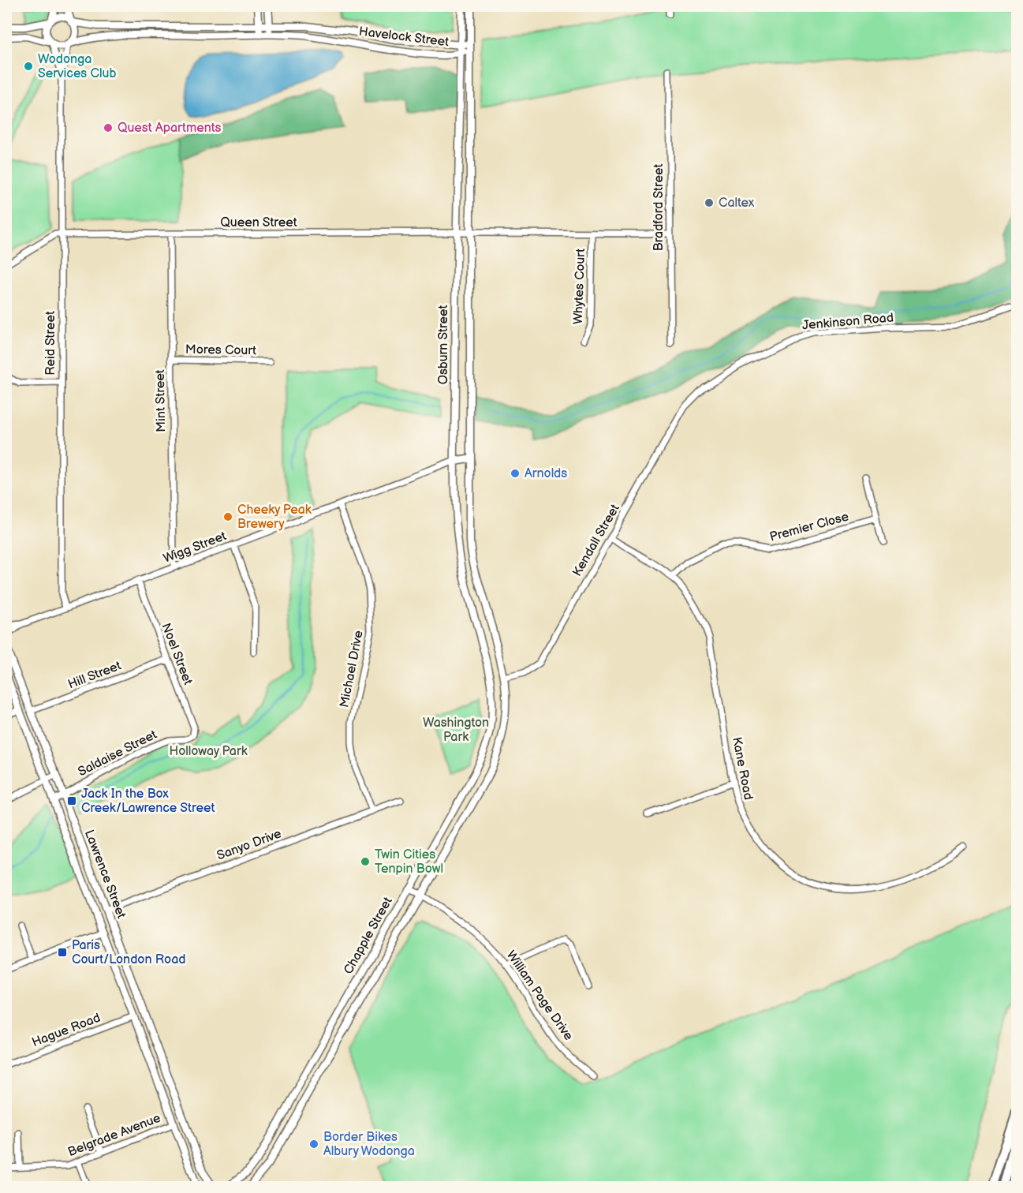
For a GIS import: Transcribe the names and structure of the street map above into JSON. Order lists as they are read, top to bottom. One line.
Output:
{"streets":{"street":["Havelock Street","Bradford Street","Queen Street","Whytes Court","Jenkinson Road","Reid Street","Osburn Street","Mores Court","Mint Street","Premier Close","Kendall Street","Wigg Street","Noel Street","Michael Drive","Hill Street","Saldaise Street","Kane Road","Sanyo Drive","Lawrence Street","Chapple Street","William Page Drive","Hague Road","Belgrade Avenue"]},"crossings":[["Havelock Street","Reid Street"],["Havelock Street","Osburn Street"],["Queen Street","Reid Street"],["Queen Street","Osburn Street"],["Queen Street","Mint Street"],["Jenkinson Road","Kendall Street"],["Reid Street","Wigg Street"],["Osburn Street","Kendall Street"],["Osburn Street","Wigg Street"],["Osburn Street","Chapple Street"],["Mores Court","Mint Street"],["Mint Street","Wigg Street"],["Premier Close","Kane Road"],["Kendall Street","Kane Road"],["Kendall Street","Chapple Street"],["Wigg Street","Noel Street"],["Wigg Street","Michael Drive"],["Noel Street","Hill Street"],["Noel Street","Saldaise Street"],["Michael Drive","Sanyo Drive"],["Hill Street","Lawrence Street"],["Saldaise Street","Lawrence Street"],["Sanyo Drive","Lawrence Street"],["Lawrence Street","Hague Road"],["Lawrence Street","Belgrade Avenue"],["Chapple Street","William Page Drive"]],"parks":["Washington Park","Holloway Park"],"places":{"other":["Wodonga Services Club","Quest Apartments","Caltex","Arnolds","Cheeky Peak Brewery","Twin Cities Tenpin Bowl","Border Bikes Albury Wodonga"],"transit":["Jack In the Box Creek/Lawrence Street","Paris Court/London Road"]}}
